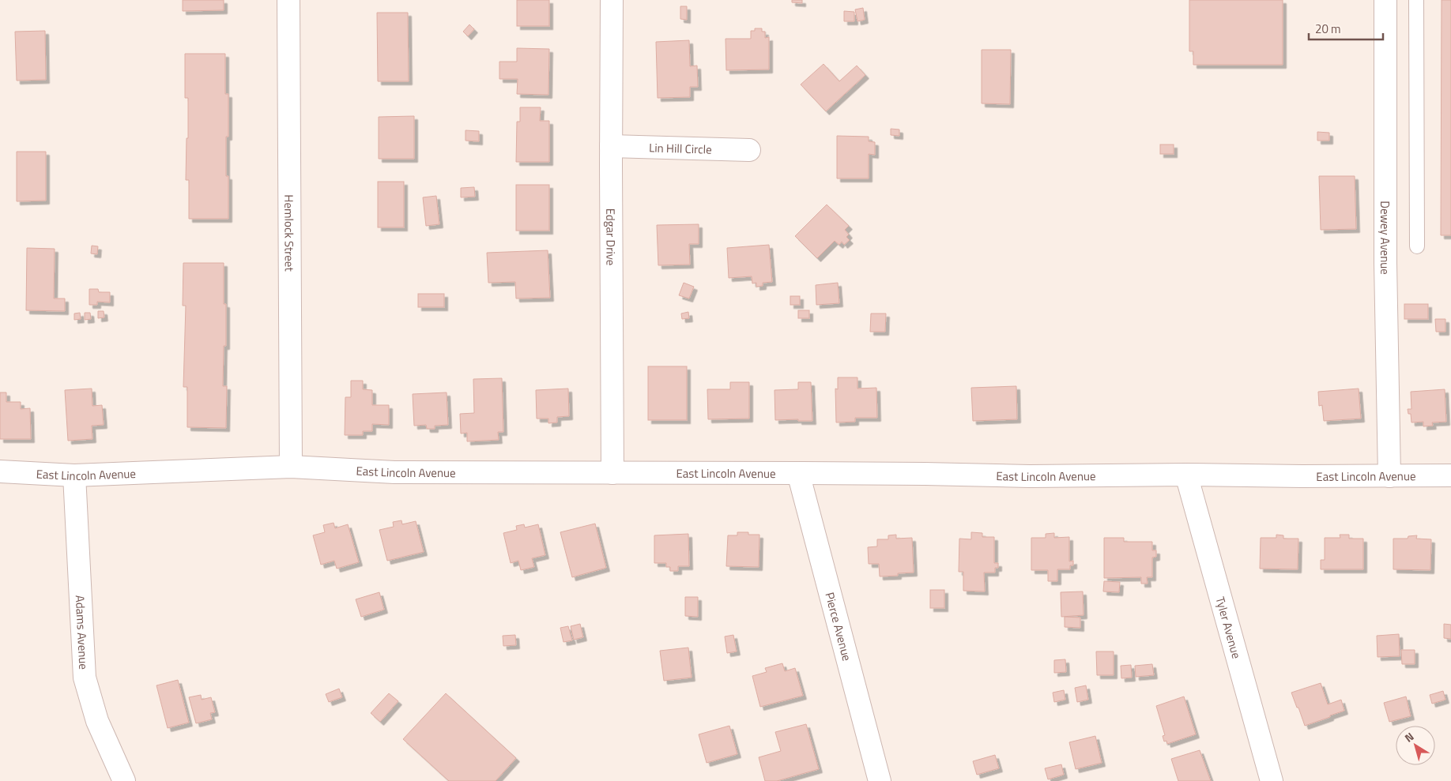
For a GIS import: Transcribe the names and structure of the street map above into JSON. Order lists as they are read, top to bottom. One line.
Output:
{"streets":{"street":["Lin Hill Circle","Hemlock Street","Edgar Drive","Dewey Avenue","East Lincoln Avenue","Pierce Avenue","Tyler Avenue","Adams Avenue"]},"crossings":[["Lin Hill Circle","Edgar Drive"],["Hemlock Street","East Lincoln Avenue"],["Edgar Drive","East Lincoln Avenue"],["Dewey Avenue","East Lincoln Avenue"],["East Lincoln Avenue","Pierce Avenue"],["East Lincoln Avenue","Tyler Avenue"],["East Lincoln Avenue","Adams Avenue"]],"scale_bar":"20 m","north":"top left"}
